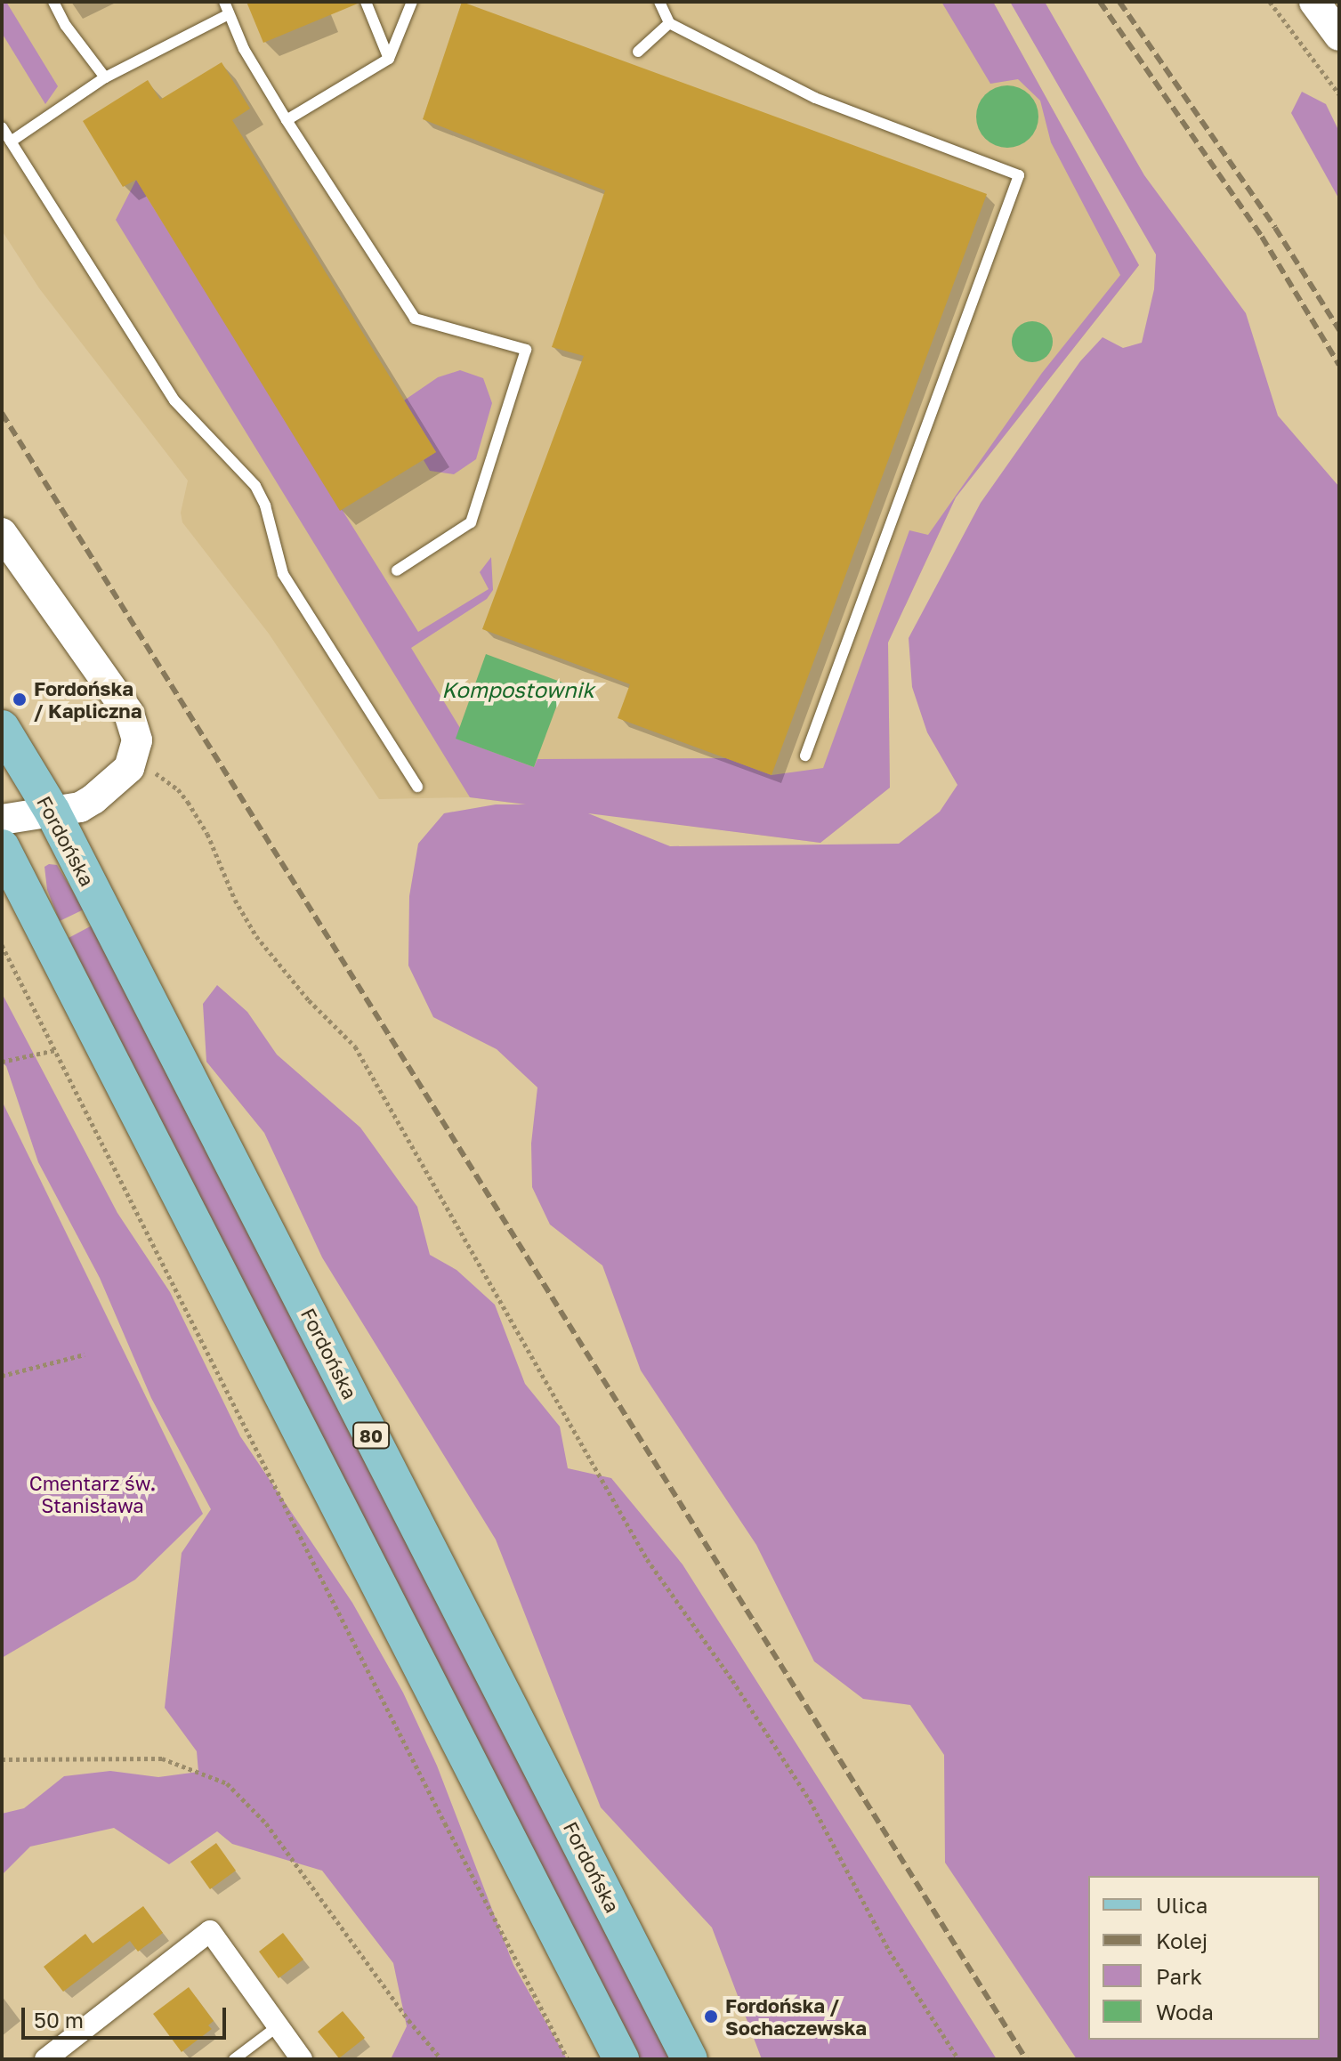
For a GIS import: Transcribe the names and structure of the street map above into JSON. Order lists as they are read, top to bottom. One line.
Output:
{"streets":{"main road":["Fordońska","80"]},"water":["Kompostownik"],"parks":["Cmentarz św. Stanisława"],"places":["Fordońska / Kapliczna","Fordońska / Sochaczewska"],"legend":["Ulica","Kolej","Park","Woda"],"scale_bar":"50 m"}
